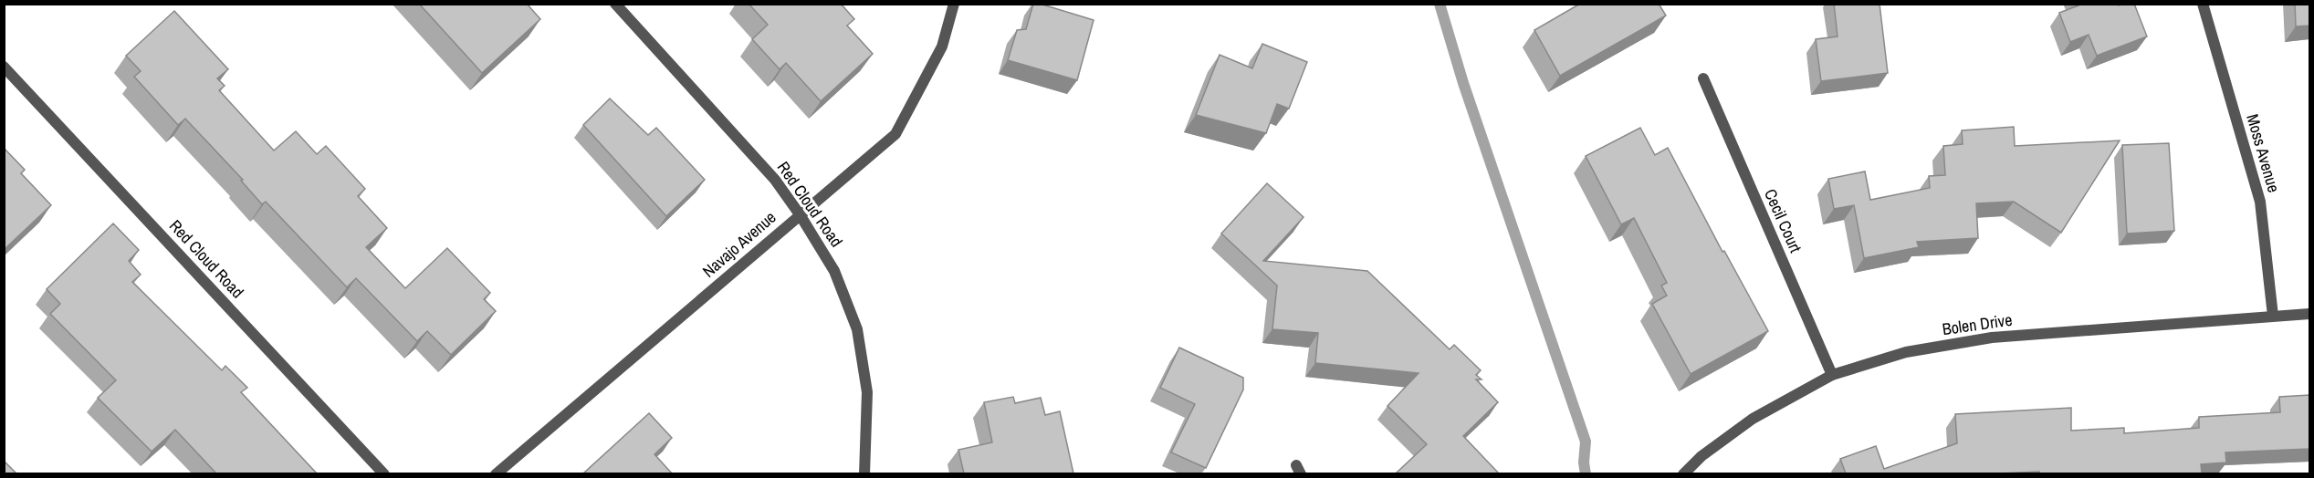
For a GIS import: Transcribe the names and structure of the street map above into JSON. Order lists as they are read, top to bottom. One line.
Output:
{"streets":{"street":["Moss Avenue","Red Cloud Road","Cecil Court","Navajo Avenue","Bolen Drive"]},"crossings":[["Moss Avenue","Bolen Drive"],["Red Cloud Road","Navajo Avenue"],["Cecil Court","Bolen Drive"]]}
